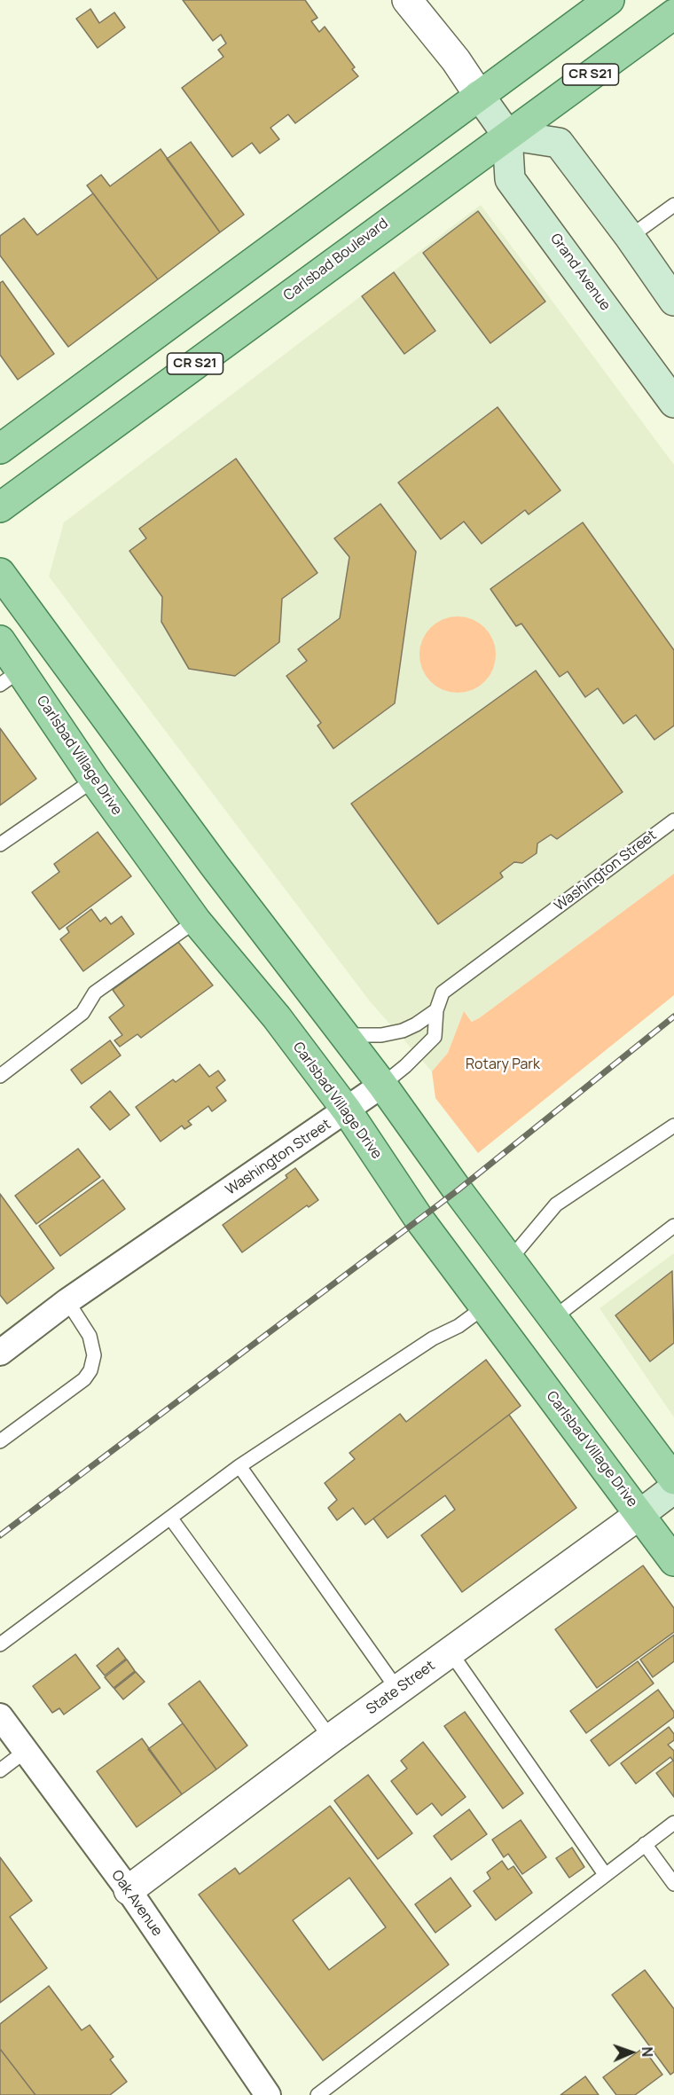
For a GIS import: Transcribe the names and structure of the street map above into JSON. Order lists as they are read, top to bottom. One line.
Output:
{"streets":{"main road":["CR S21","Carlsbad Boulevard","Grand Avenue","Carlsbad Village Drive","State Street"],"street":["Washington Street","Oak Avenue"]},"crossings":[["Carlsbad Boulevard","Grand Avenue"],["Carlsbad Village Drive","Washington Street"],["Carlsbad Village Drive","State Street"],["State Street","Oak Avenue"]],"parks":["Rotary Park"],"north":"right"}
